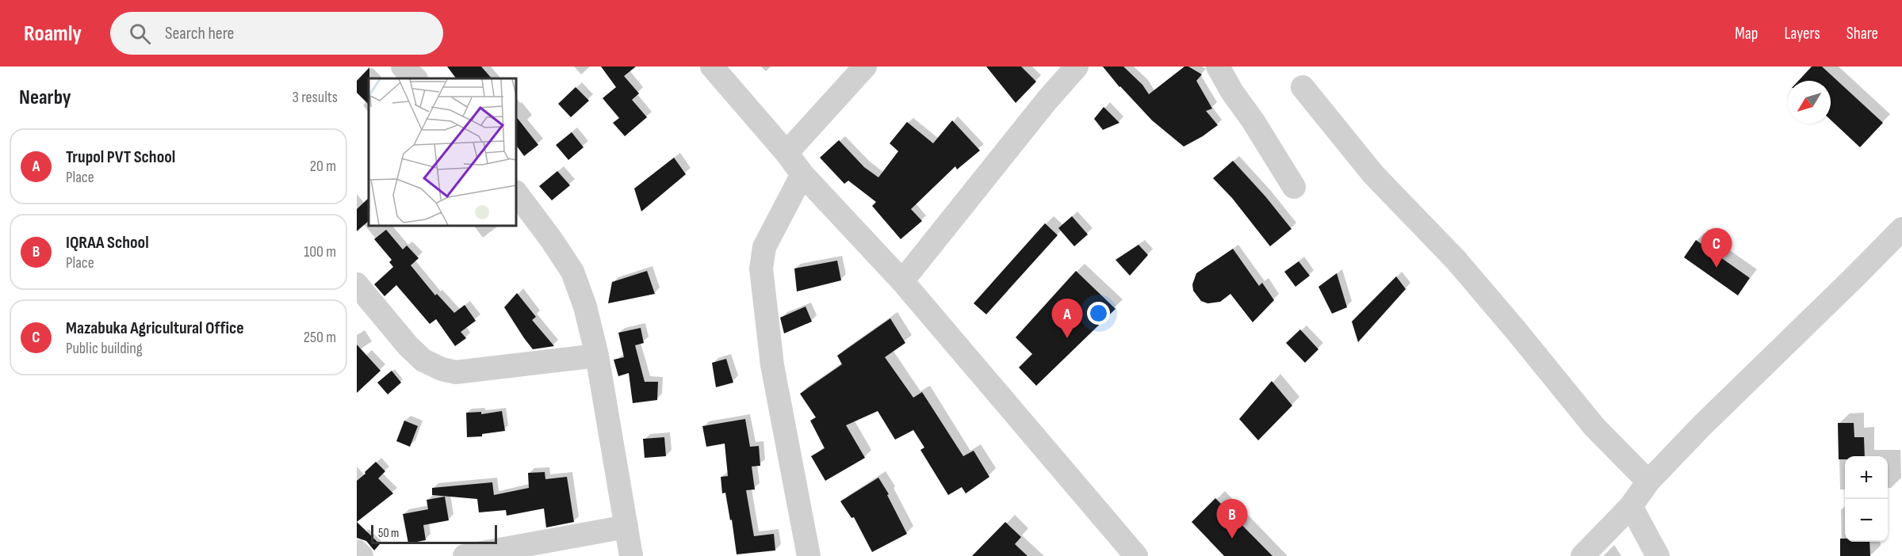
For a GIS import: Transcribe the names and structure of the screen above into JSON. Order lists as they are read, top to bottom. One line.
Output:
{"scale_bar":"50 m","north":"bottom left","page":{"header":"Roamly","search":"Search here","nav":["Map","Layers","Share"],"heading":["Nearby","3 results"],"list":[{"mark":"A","name":"Trupol PVT School","note":"Place","value":"20 m"},{"mark":"B","name":"IQRAA School","note":"Place","value":"100 m"},{"mark":"C","name":"Mazabuka Agricultural Office","note":"Public building","value":"250 m"}],"pins":["C","A","B"],"map_buttons":["+","−"],"scale":"50 m"}}
